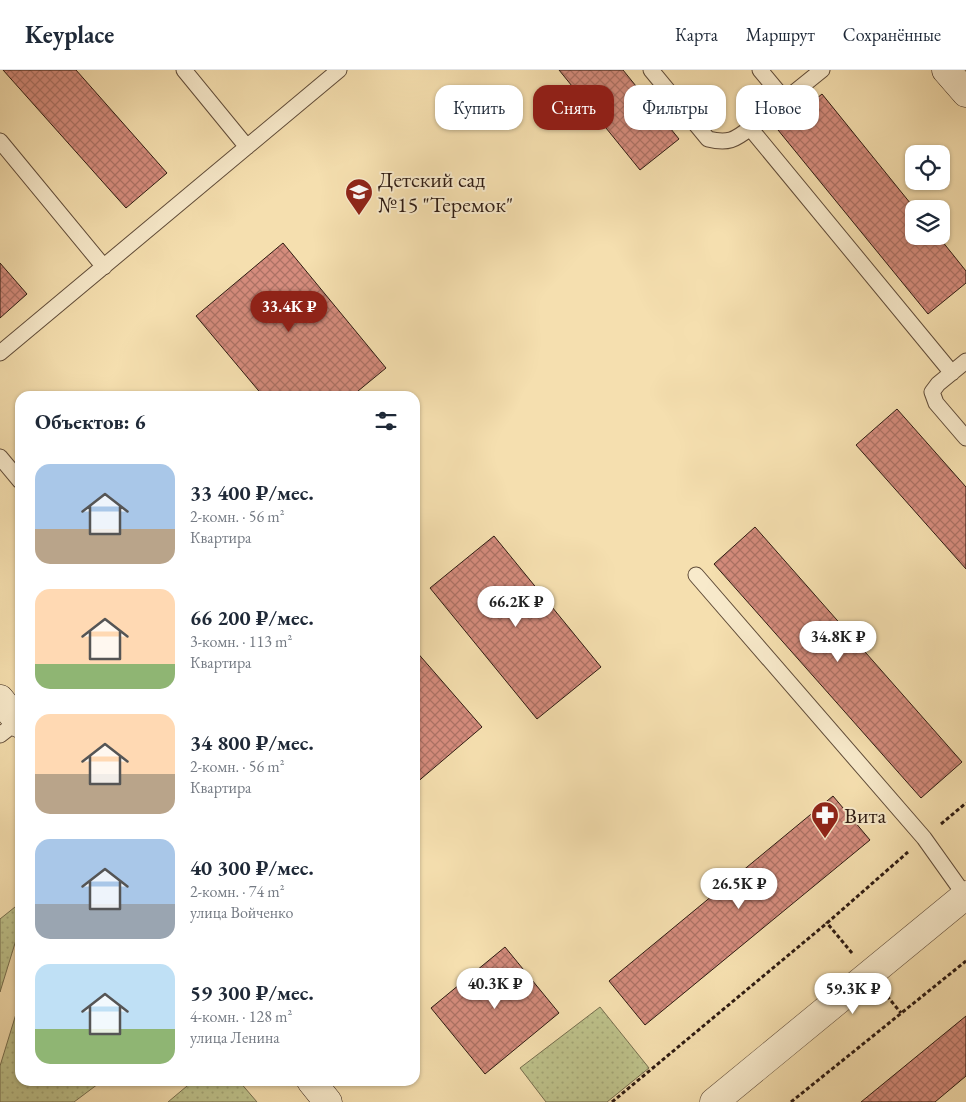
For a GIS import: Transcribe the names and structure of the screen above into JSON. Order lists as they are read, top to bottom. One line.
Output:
{"places":{"school or university":["Детский сад №15 \"Теремок\""],"pharmacy":["Вита"]},"page":{"header":"Keyplace","nav":["Карта","Маршрут","Сохранённые"],"chip":["Купить","Снять","Фильтры","Новое"],"price":["33.4K ₽","66.2K ₽","34.8K ₽","26.5K ₽","40.3K ₽","59.3K ₽"],"heading":"Объектов: 6","list":[{"name":"33 400 ₽/мес.","note":"2-комн. · 56 m² · Квартира"},{"name":"66 200 ₽/мес.","note":"3-комн. · 113 m² · Квартира"},{"name":"34 800 ₽/мес.","note":"2-комн. · 56 m² · Квартира"},{"name":"40 300 ₽/мес.","note":"2-комн. · 74 m² · улица Войченко"},{"name":"59 300 ₽/мес.","note":"4-комн. · 128 m² · улица Ленина"}]}}
